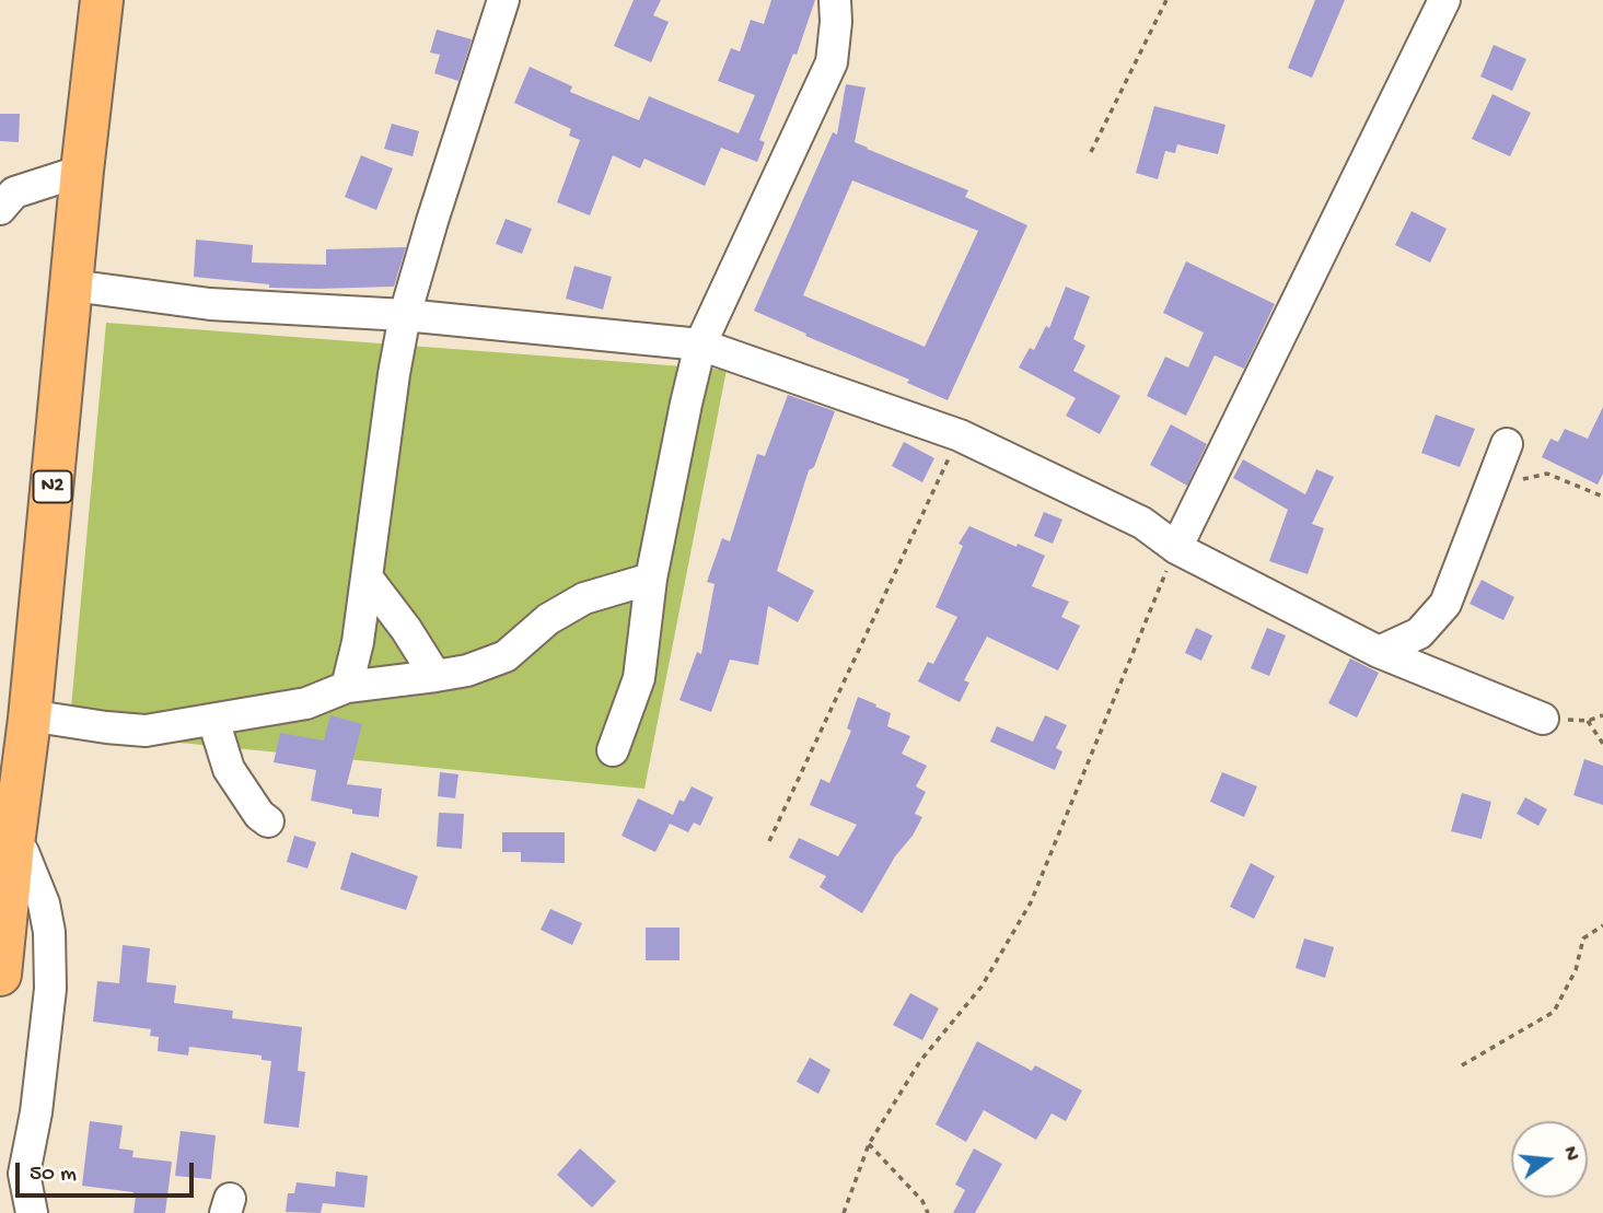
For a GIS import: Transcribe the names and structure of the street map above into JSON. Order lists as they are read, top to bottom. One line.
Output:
{"streets":{"highway":["N2"]},"scale_bar":"50 m","north":"right"}
